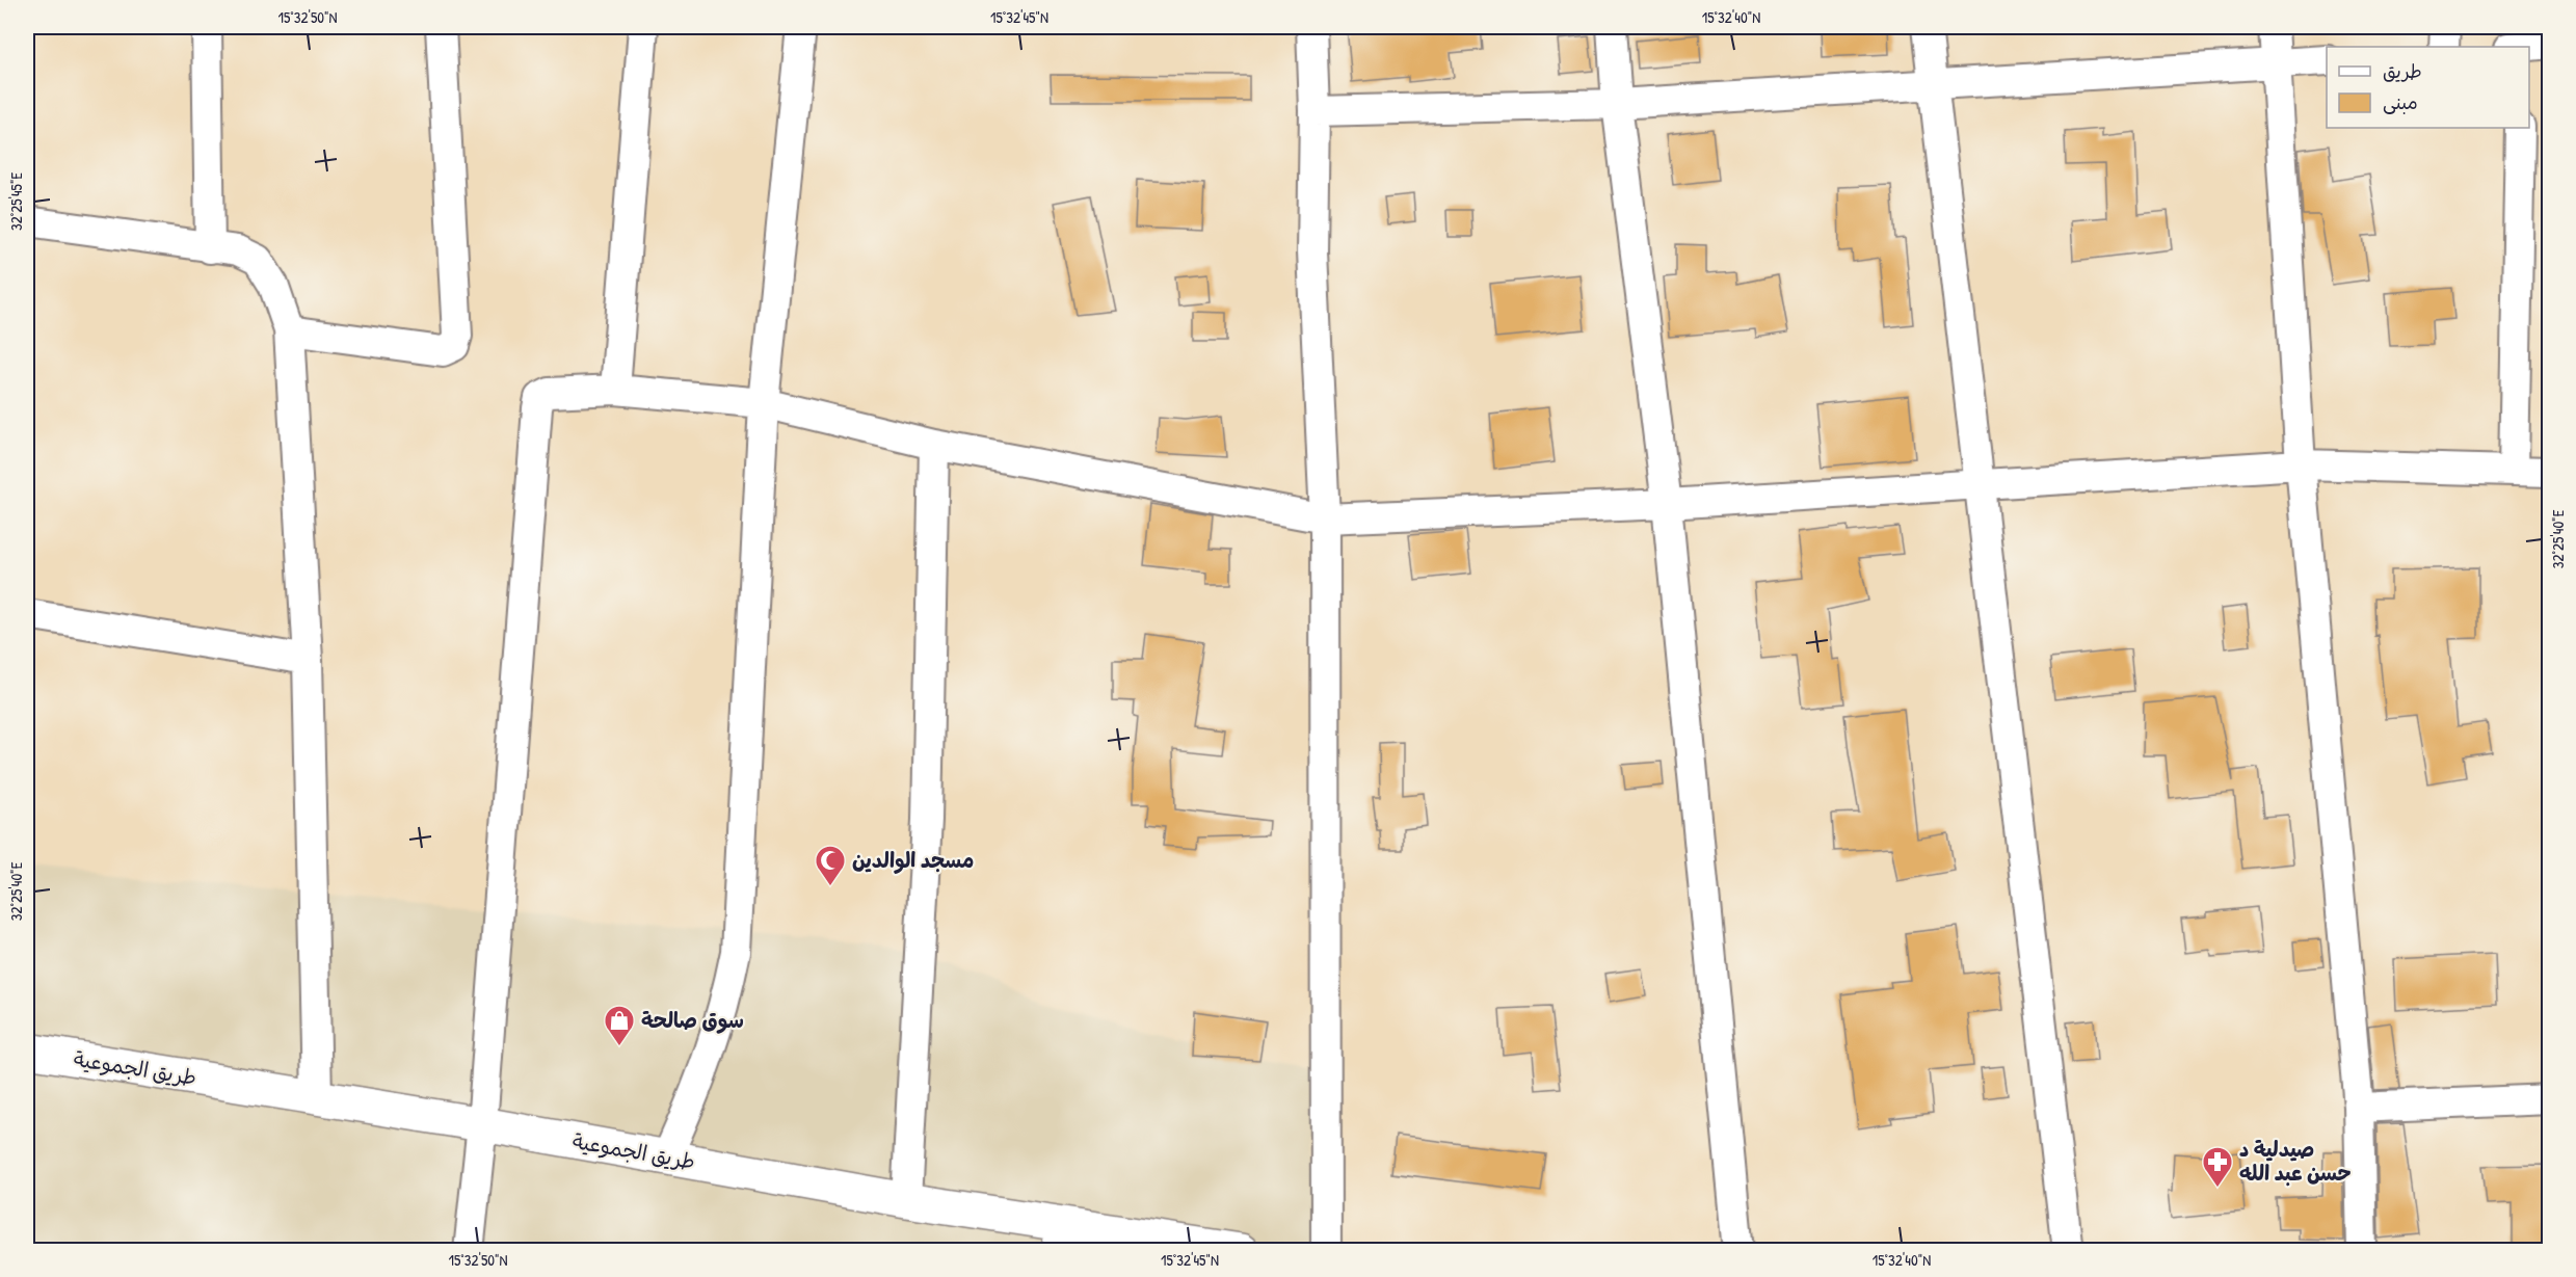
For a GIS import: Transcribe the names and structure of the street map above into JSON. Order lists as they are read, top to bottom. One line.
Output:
{"streets":{"main road":["طريق الجموعية"]},"places":{"mosque":["مسجد الوالدين"],"shop":["سوق صالحة"],"pharmacy":["صيدلية د حسن عبد الله"]},"legend":["طريق","مبنى"],"coordinates":["15°32'50\"N","15°32'45\"N","15°32'40\"N","32°25'45\"E","32°25'40\"E"]}
